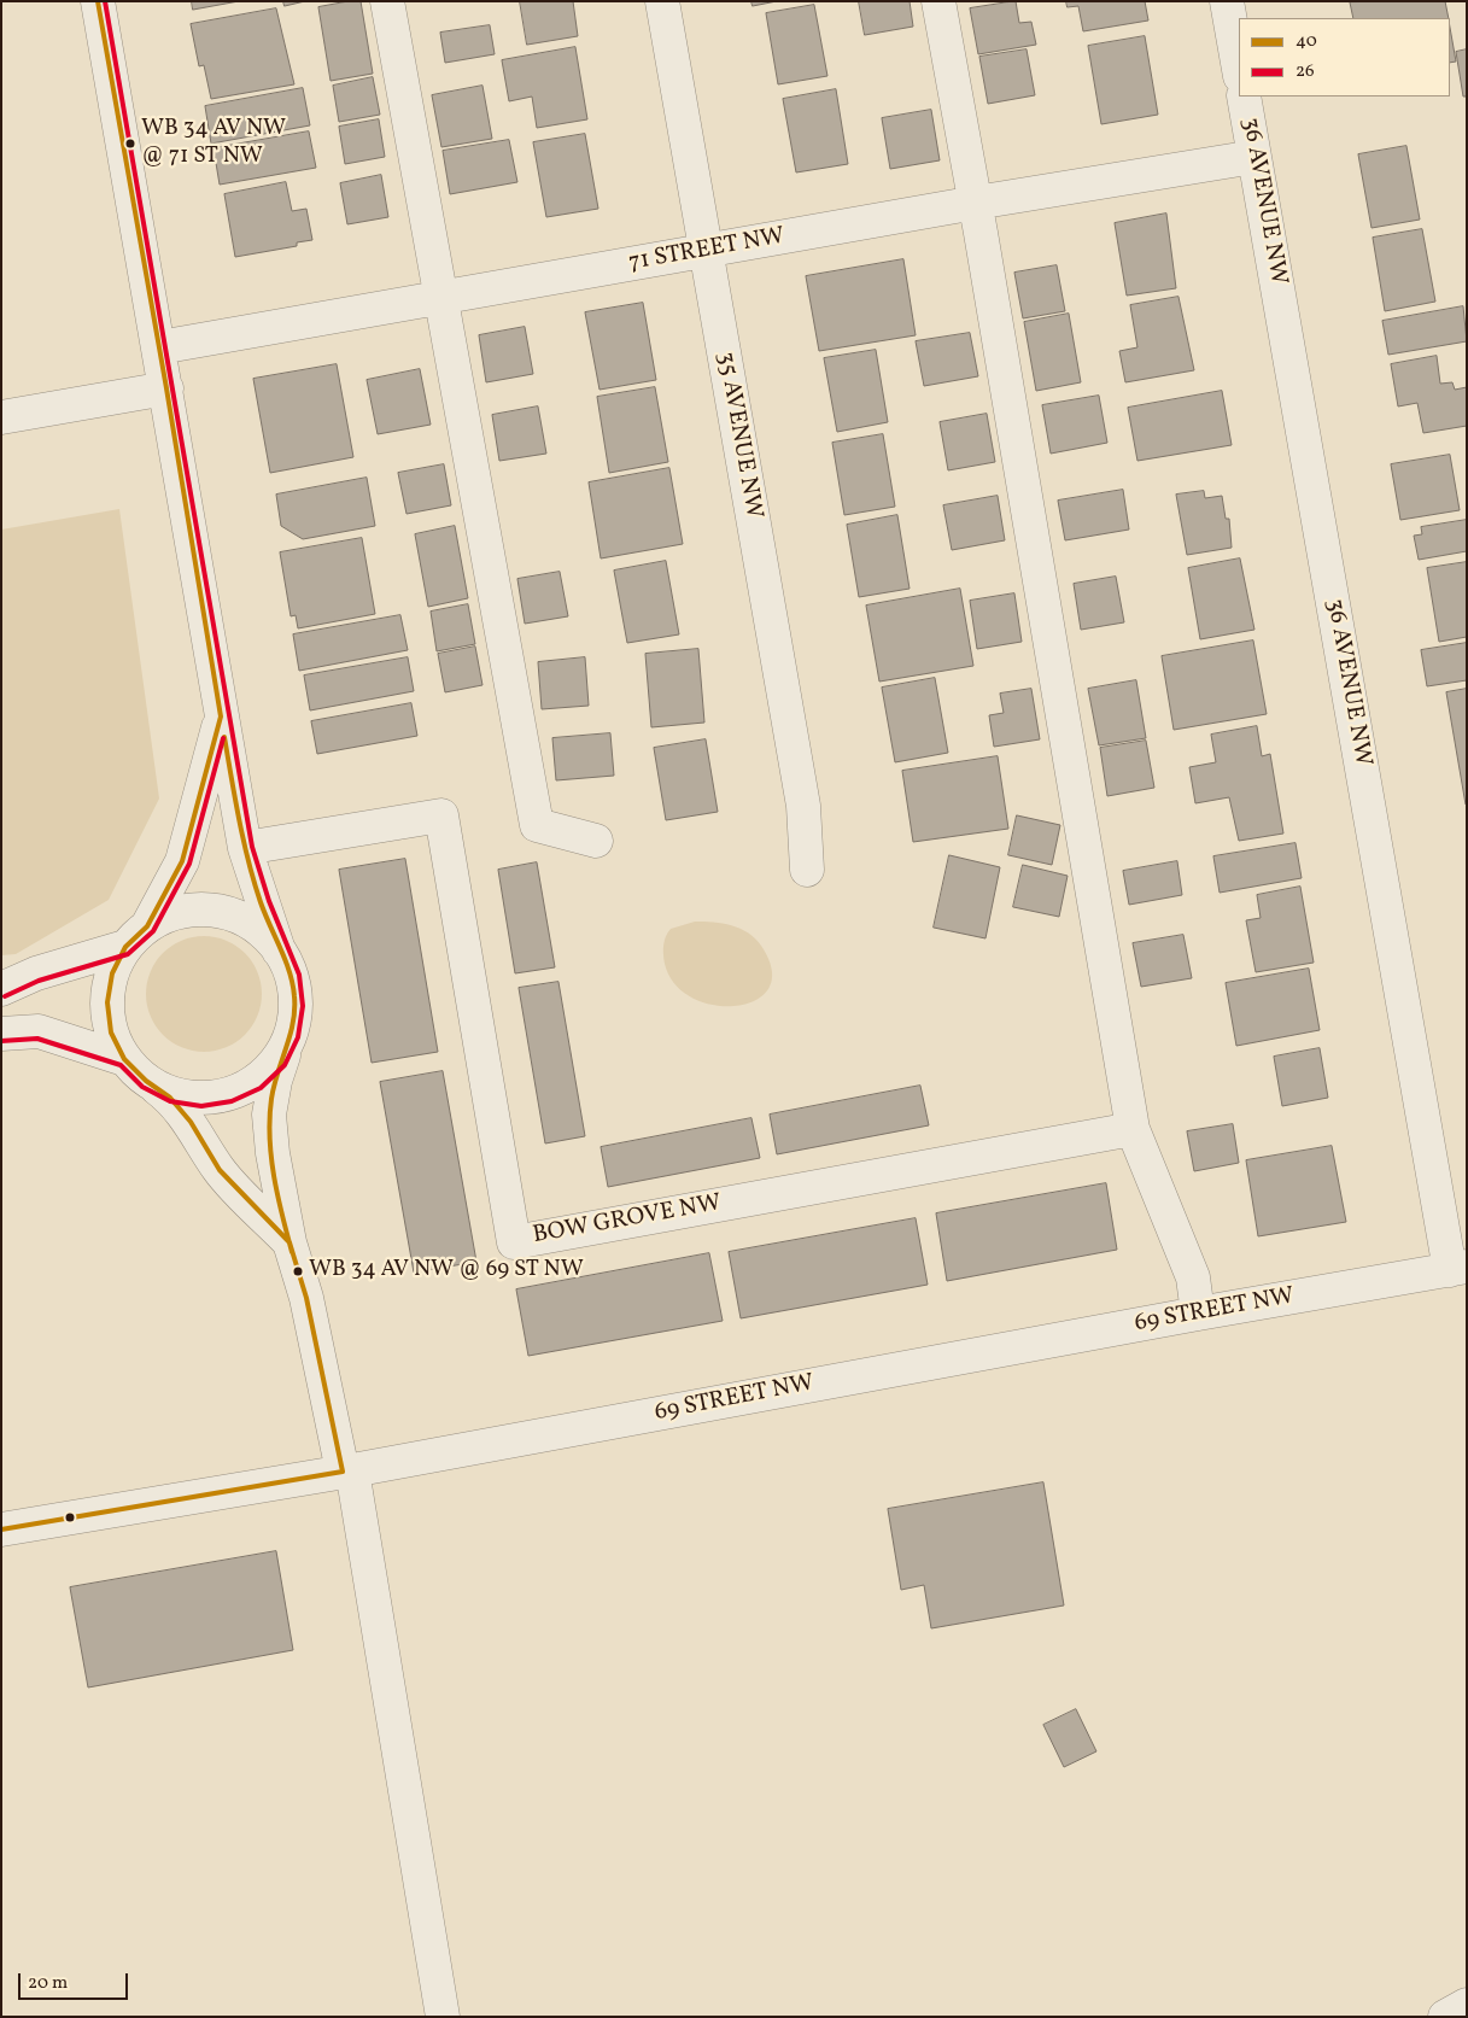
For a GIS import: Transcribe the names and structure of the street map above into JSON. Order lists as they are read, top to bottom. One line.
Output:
{"streets":{"street":["36 AVENUE NW","71 STREET NW","35 AVENUE NW","BOW GROVE NW","69 STREET NW"]},"crossings":[["36 AVENUE NW","71 STREET NW"],["36 AVENUE NW","69 STREET NW"],["71 STREET NW","35 AVENUE NW"]],"places":["WB 34 AV NW @ 71 ST NW","WB 34 AV NW @ 69 ST NW"],"lines":["transit line 40","transit line 26"],"legend":["40","26"],"scale_bar":"20 m"}
